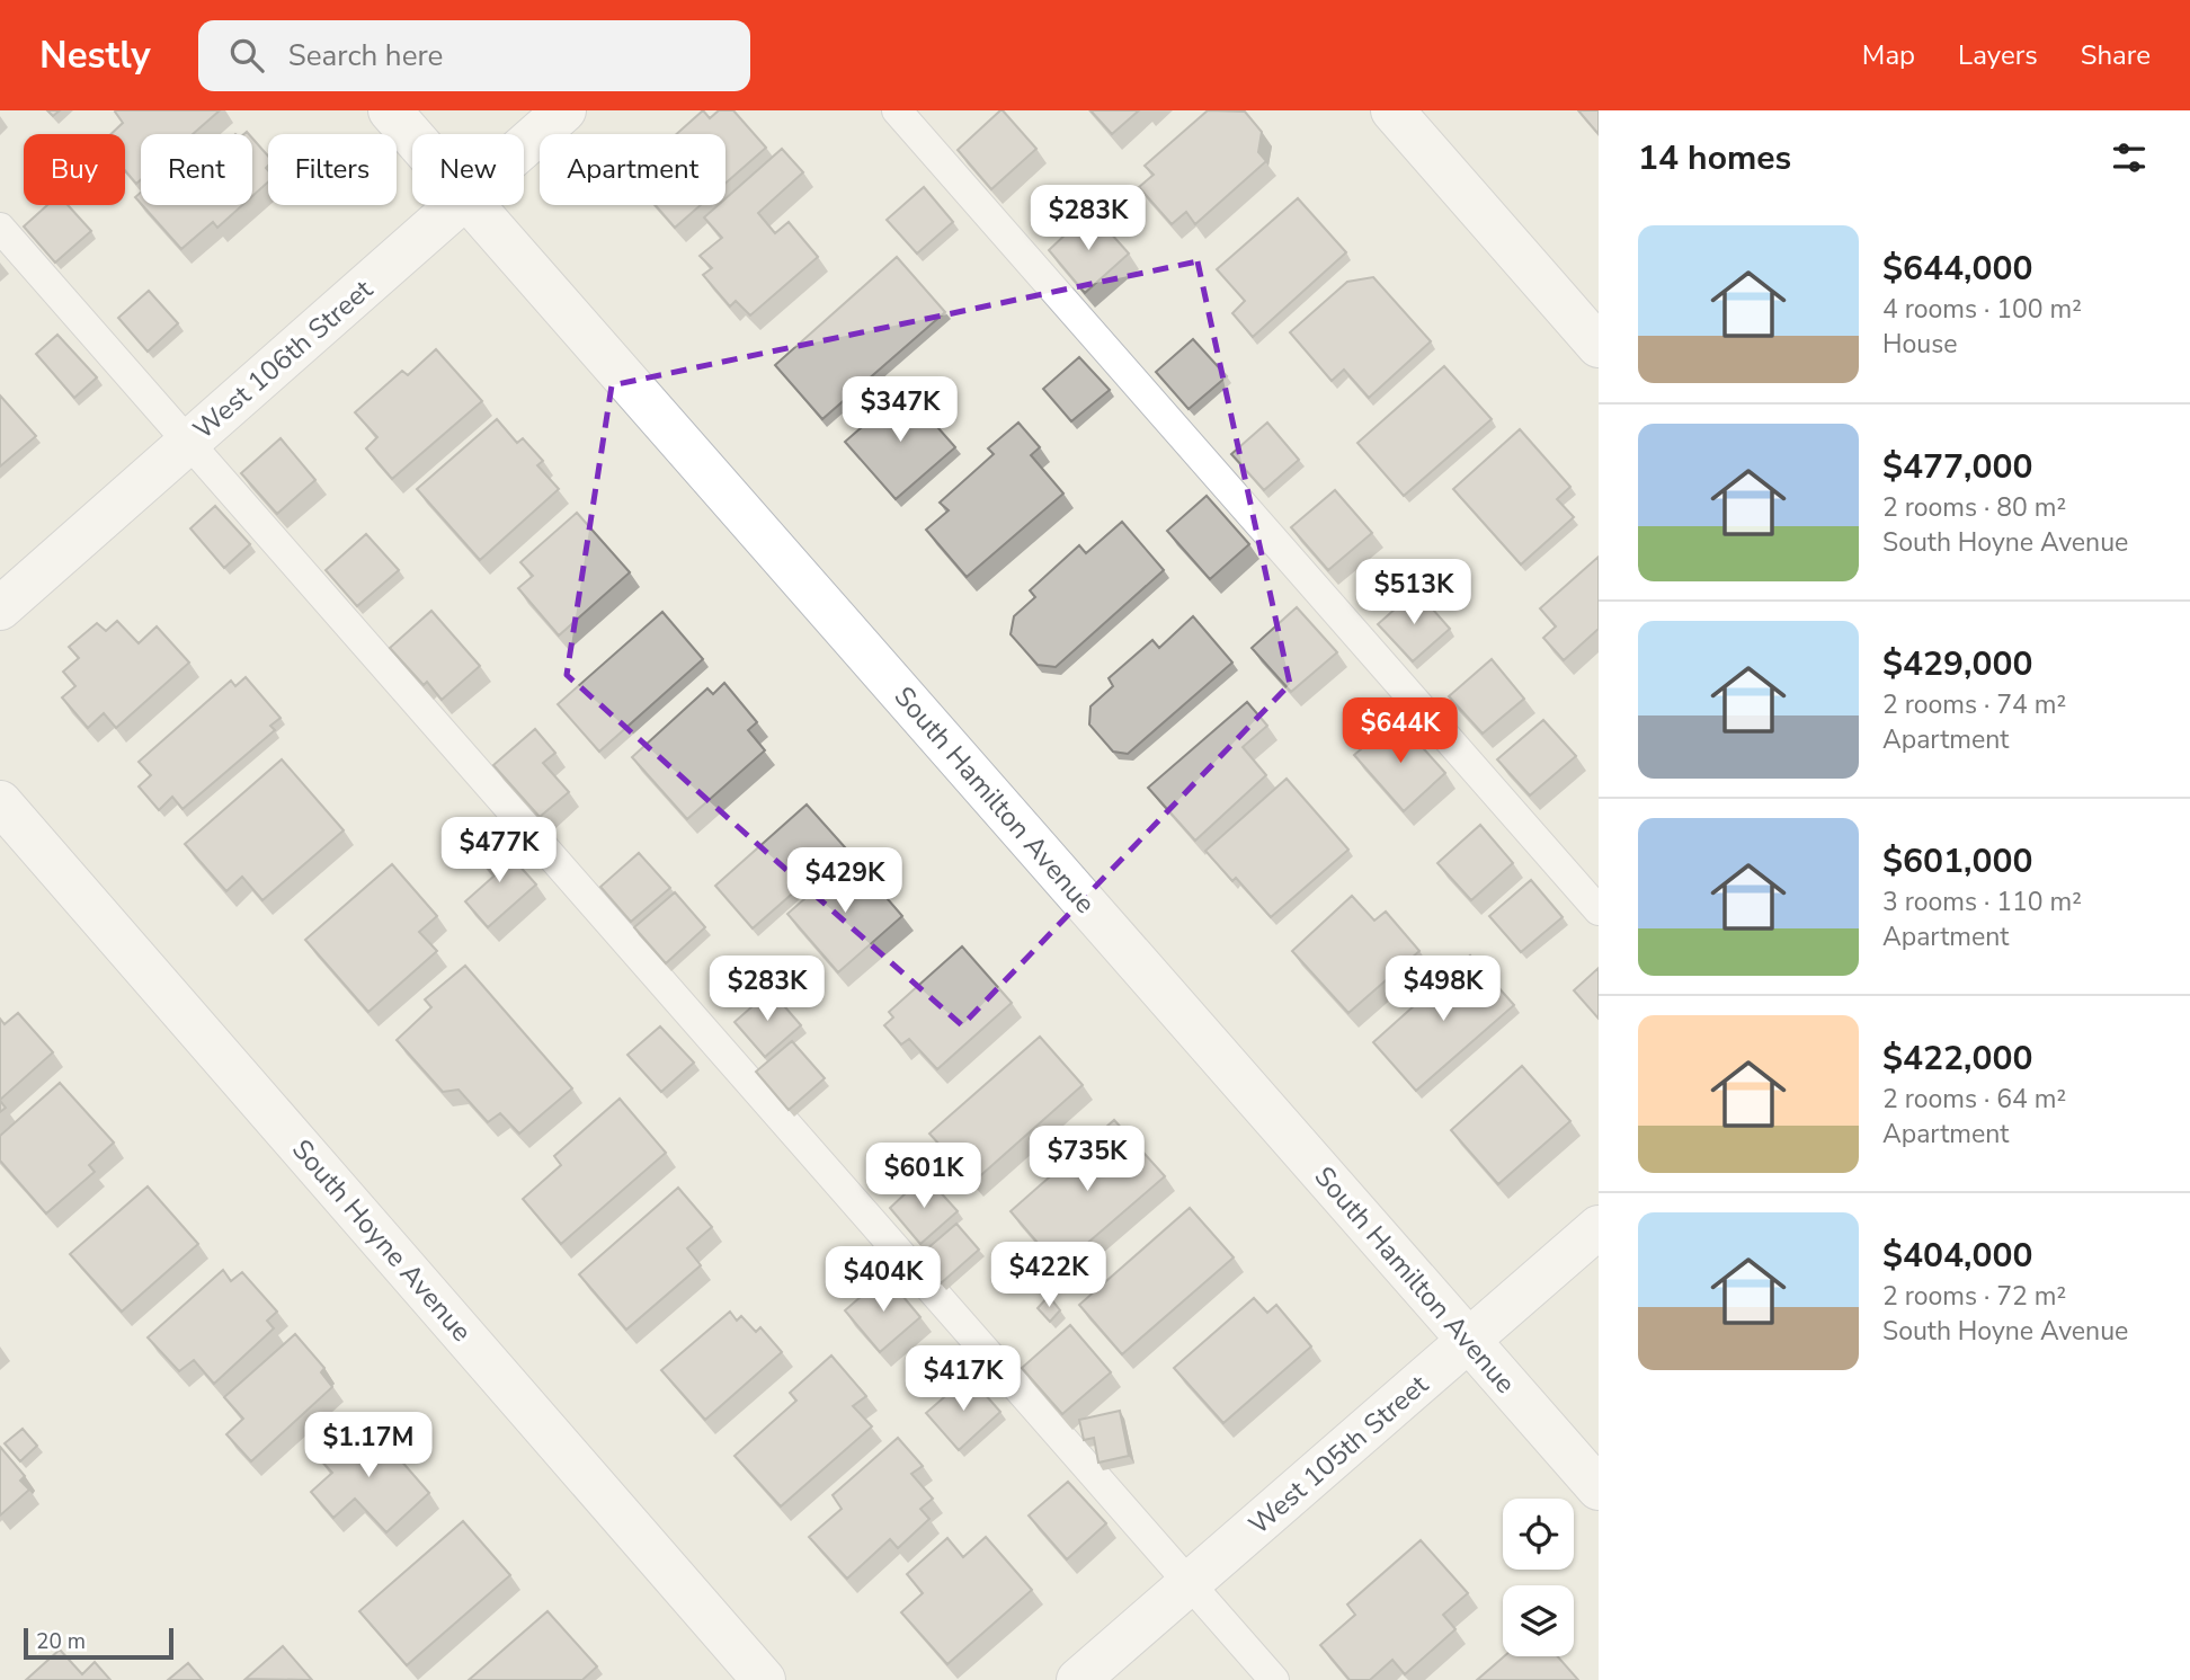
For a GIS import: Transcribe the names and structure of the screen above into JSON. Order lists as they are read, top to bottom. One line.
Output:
{"streets":{"street":["West 106th Street","South Hamilton Avenue","South Hoyne Avenue","West 105th Street"]},"crossings":[["South Hamilton Avenue","West 105th Street"]],"scale_bar":"20 m","page":{"header":"Nestly","search":"Search here","nav":["Map","Layers","Share"],"heading":"14 homes","chip":["Buy","Rent","Filters","New","Apartment"],"price":["$283K","$347K","$513K","$644K","$477K","$429K","$283K","$498K","$735K","$601K","$422K","$404K","$417K","$1.17M"],"list":[{"name":"$644,000","note":"4 rooms · 100 m² · House"},{"name":"$477,000","note":"2 rooms · 80 m² · South Hoyne Avenue"},{"name":"$429,000","note":"2 rooms · 74 m² · Apartment"},{"name":"$601,000","note":"3 rooms · 110 m² · Apartment"},{"name":"$422,000","note":"2 rooms · 64 m² · Apartment"},{"name":"$404,000","note":"2 rooms · 72 m² · South Hoyne Avenue"}],"scale":"20 m"}}
